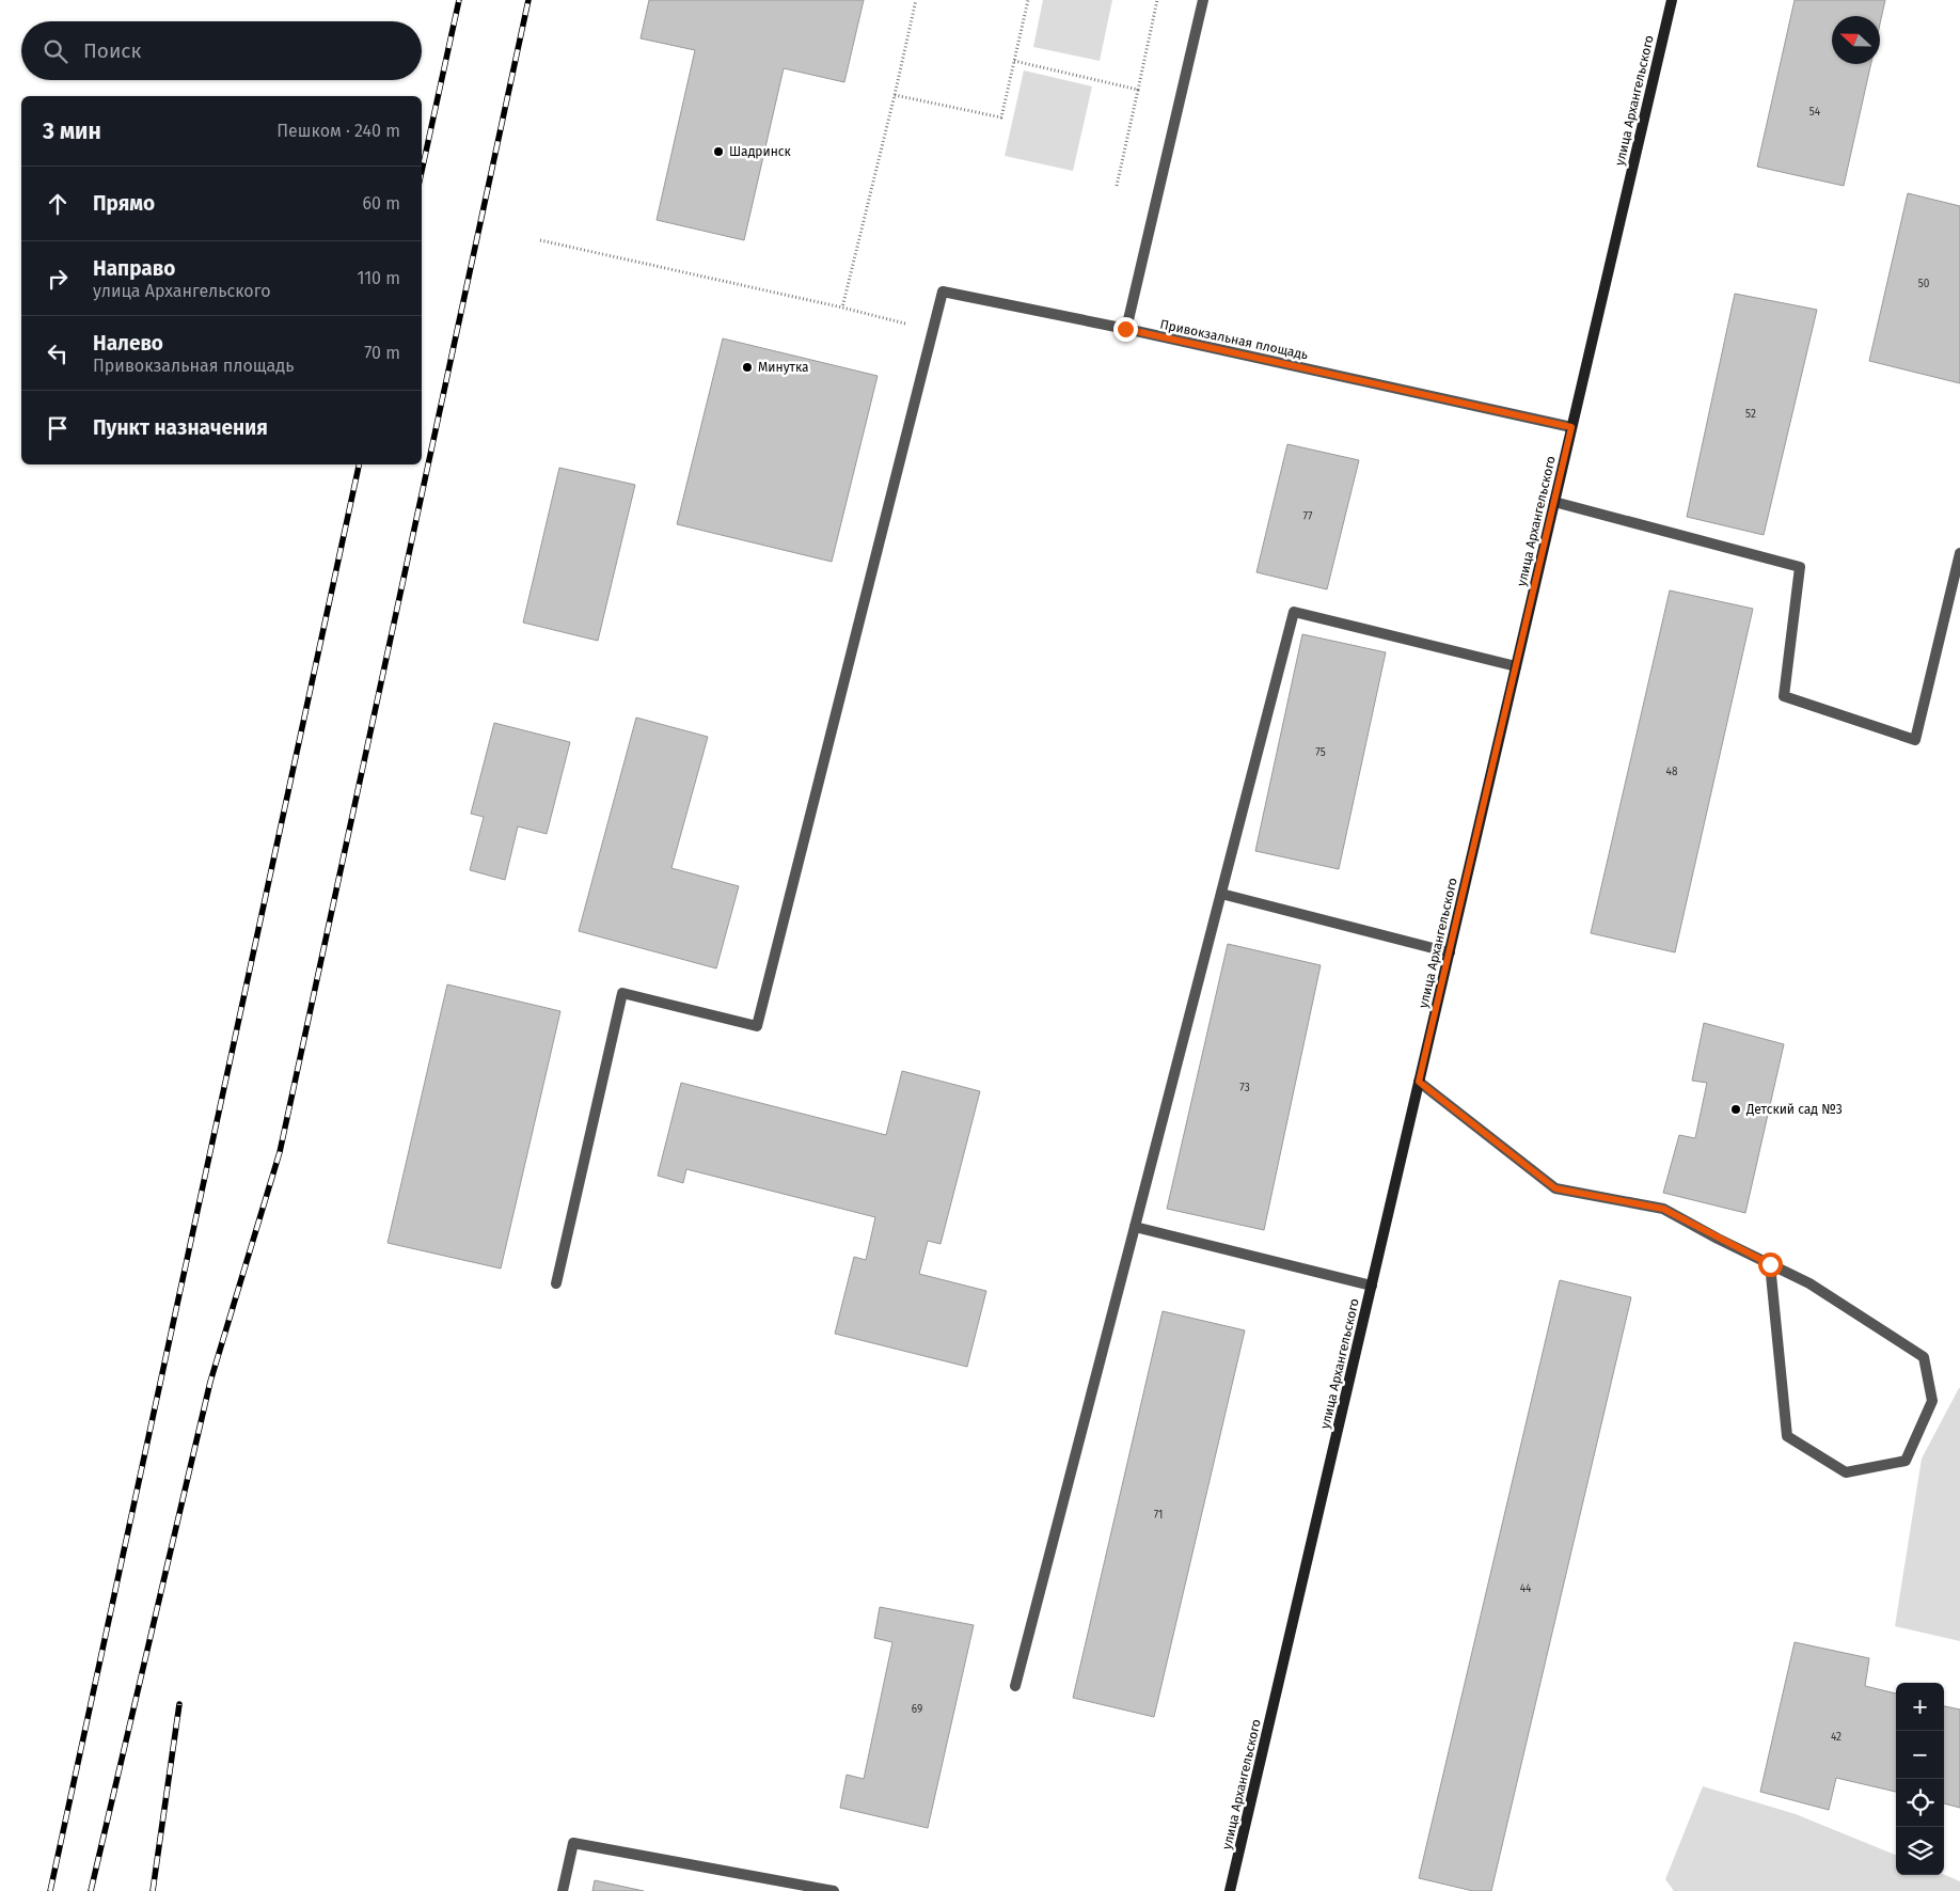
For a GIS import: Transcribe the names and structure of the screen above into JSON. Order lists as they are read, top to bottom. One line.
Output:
{"streets":{"street":["улица Архангельского","Привокзальная площадь"]},"crossings":[["улица Архангельского","Привокзальная площадь"]],"places":["Шадринск","Минутка","Детский сад №3"],"house_numbers":["54","50","52","77","75","48","73","71","44","69","42"],"north":"left","page":{"search":"Поиск","heading":["3 мин","Пешком · 240 m"],"list":[["Прямо","60 m"],["Направо","улица Архангельского","110 m"],["Налево","Привокзальная площадь","70 m"],"Пункт назначения"],"map_buttons":["+","−"]}}
